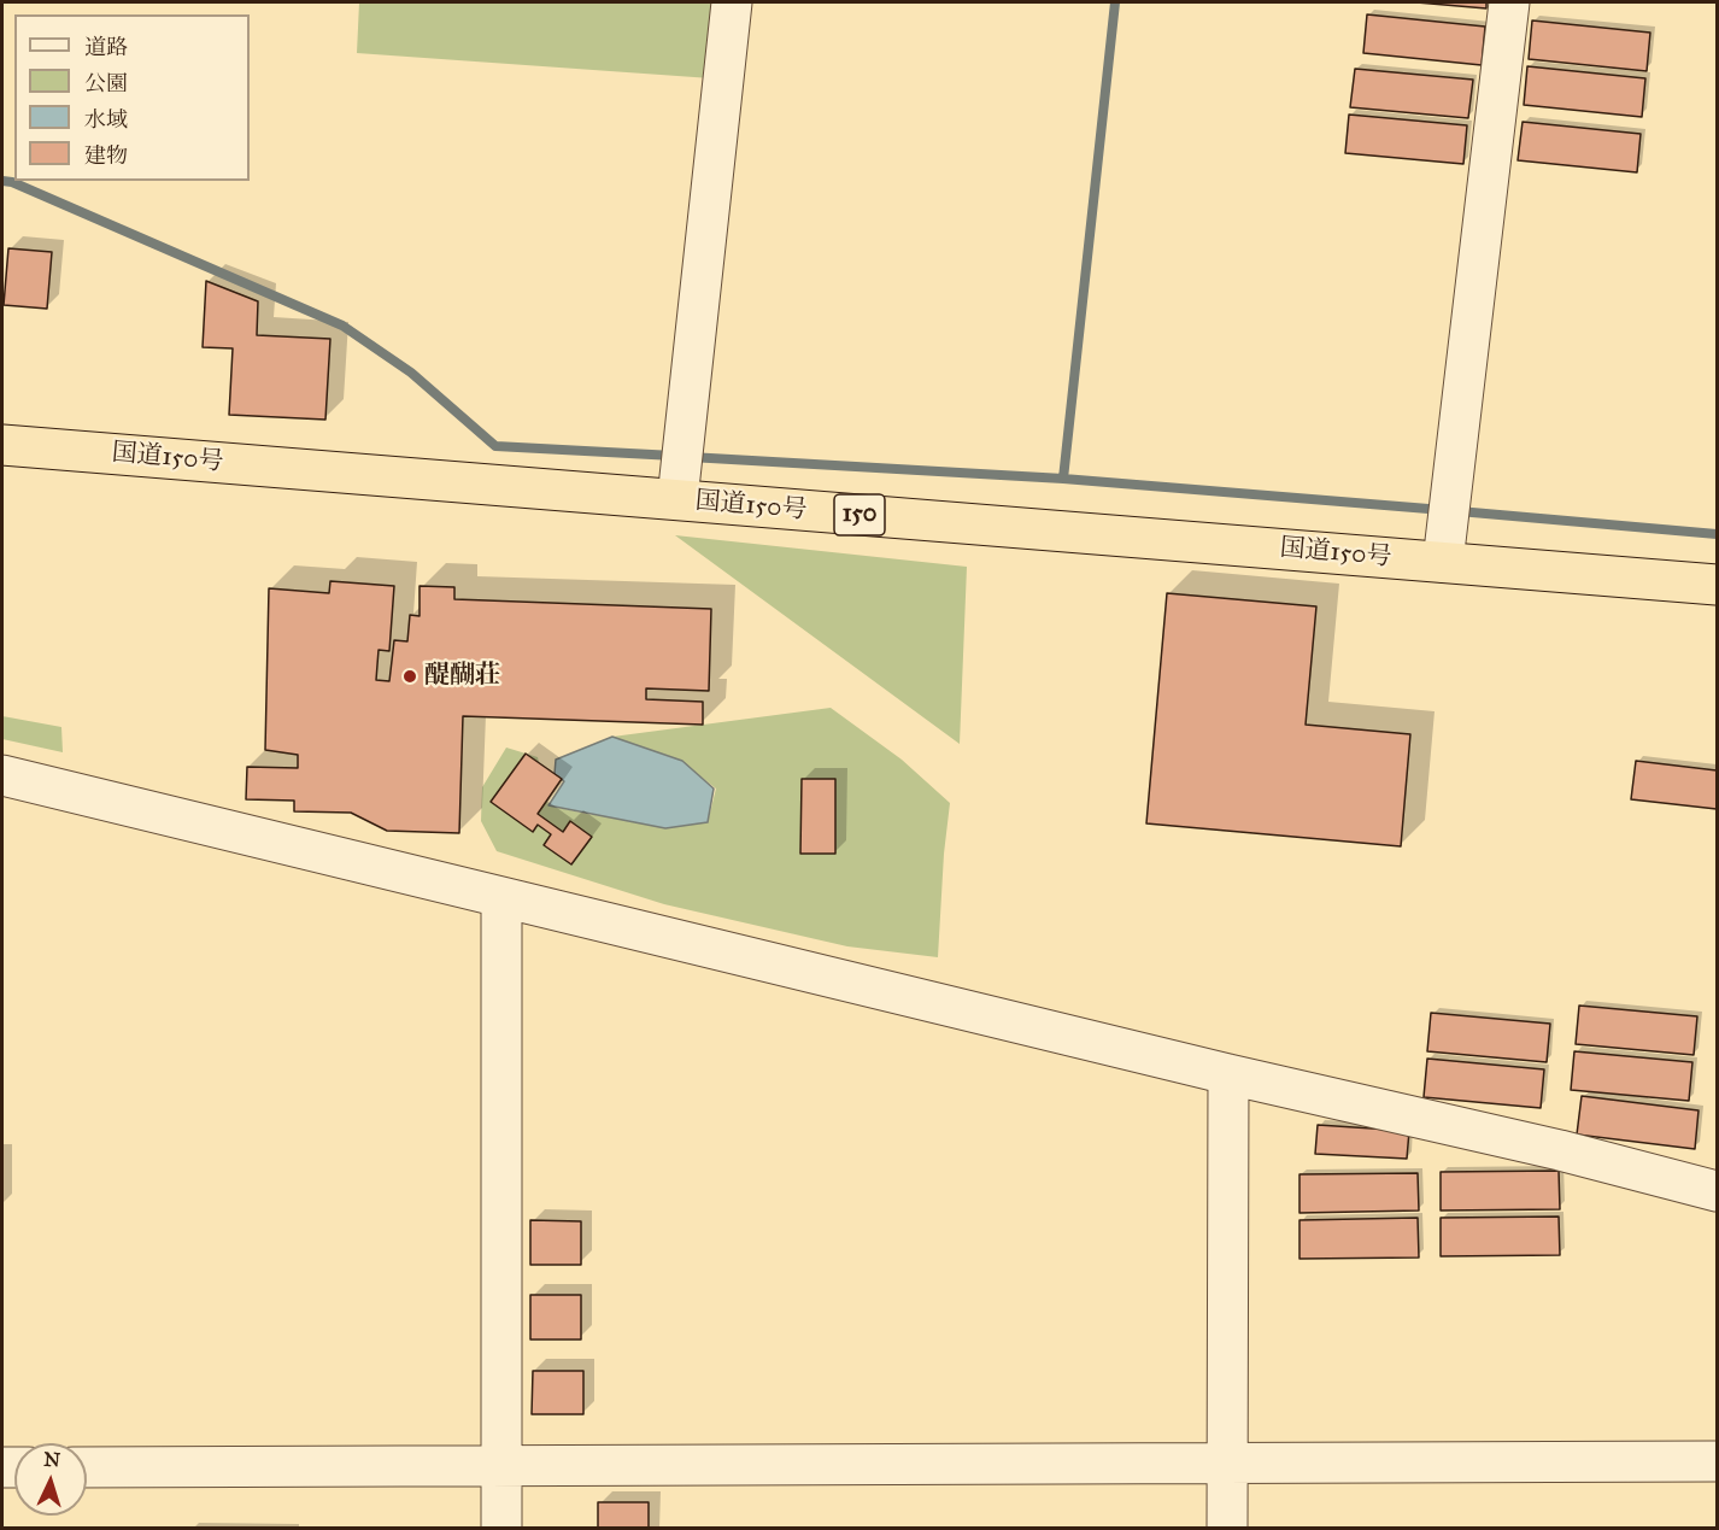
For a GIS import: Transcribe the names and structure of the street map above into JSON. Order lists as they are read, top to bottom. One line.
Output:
{"streets":{"highway":["国道150号","150"]},"places":["醍醐荘"],"legend":["道路","公園","水域","建物"],"north":"top"}
